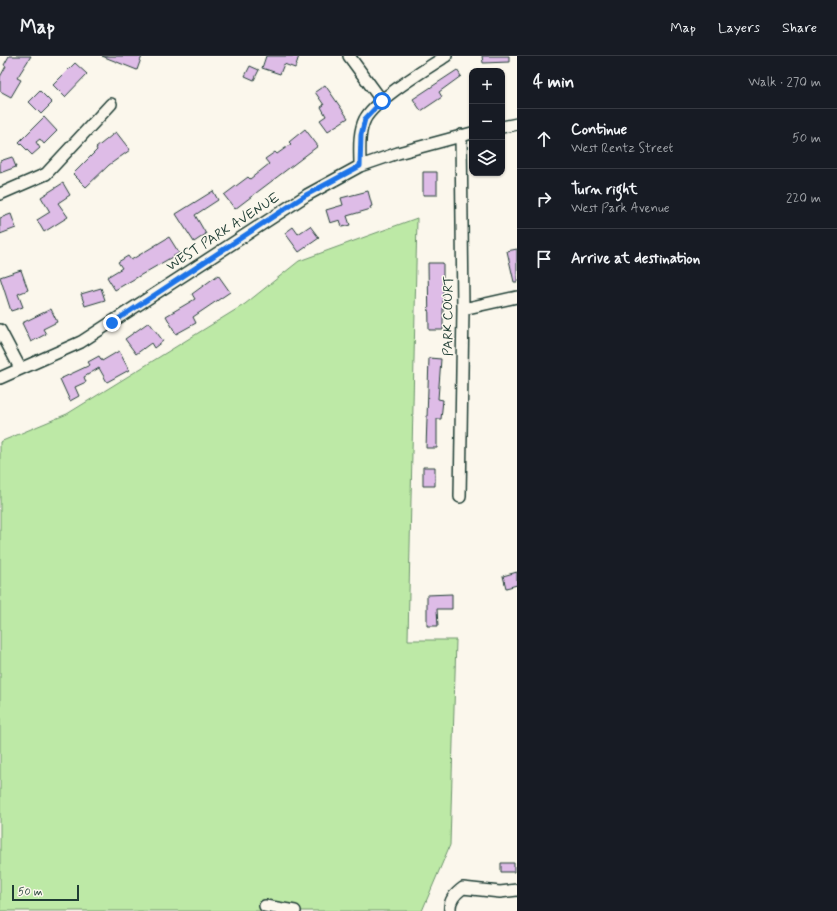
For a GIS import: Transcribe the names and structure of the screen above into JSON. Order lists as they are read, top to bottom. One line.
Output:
{"streets":{"street":["WEST PARK AVENUE","PARK COURT"]},"crossings":[["WEST PARK AVENUE","PARK COURT"]],"scale_bar":"50 m","page":{"header":"Map","nav":["Map","Layers","Share"],"heading":["4 min","Walk · 270 m"],"map_buttons":["+","−"],"list":[["Continue","West Rentz Street","50 m"],["Turn right","West Park Avenue","220 m"],"Arrive at destination"],"scale":"50 m"}}
